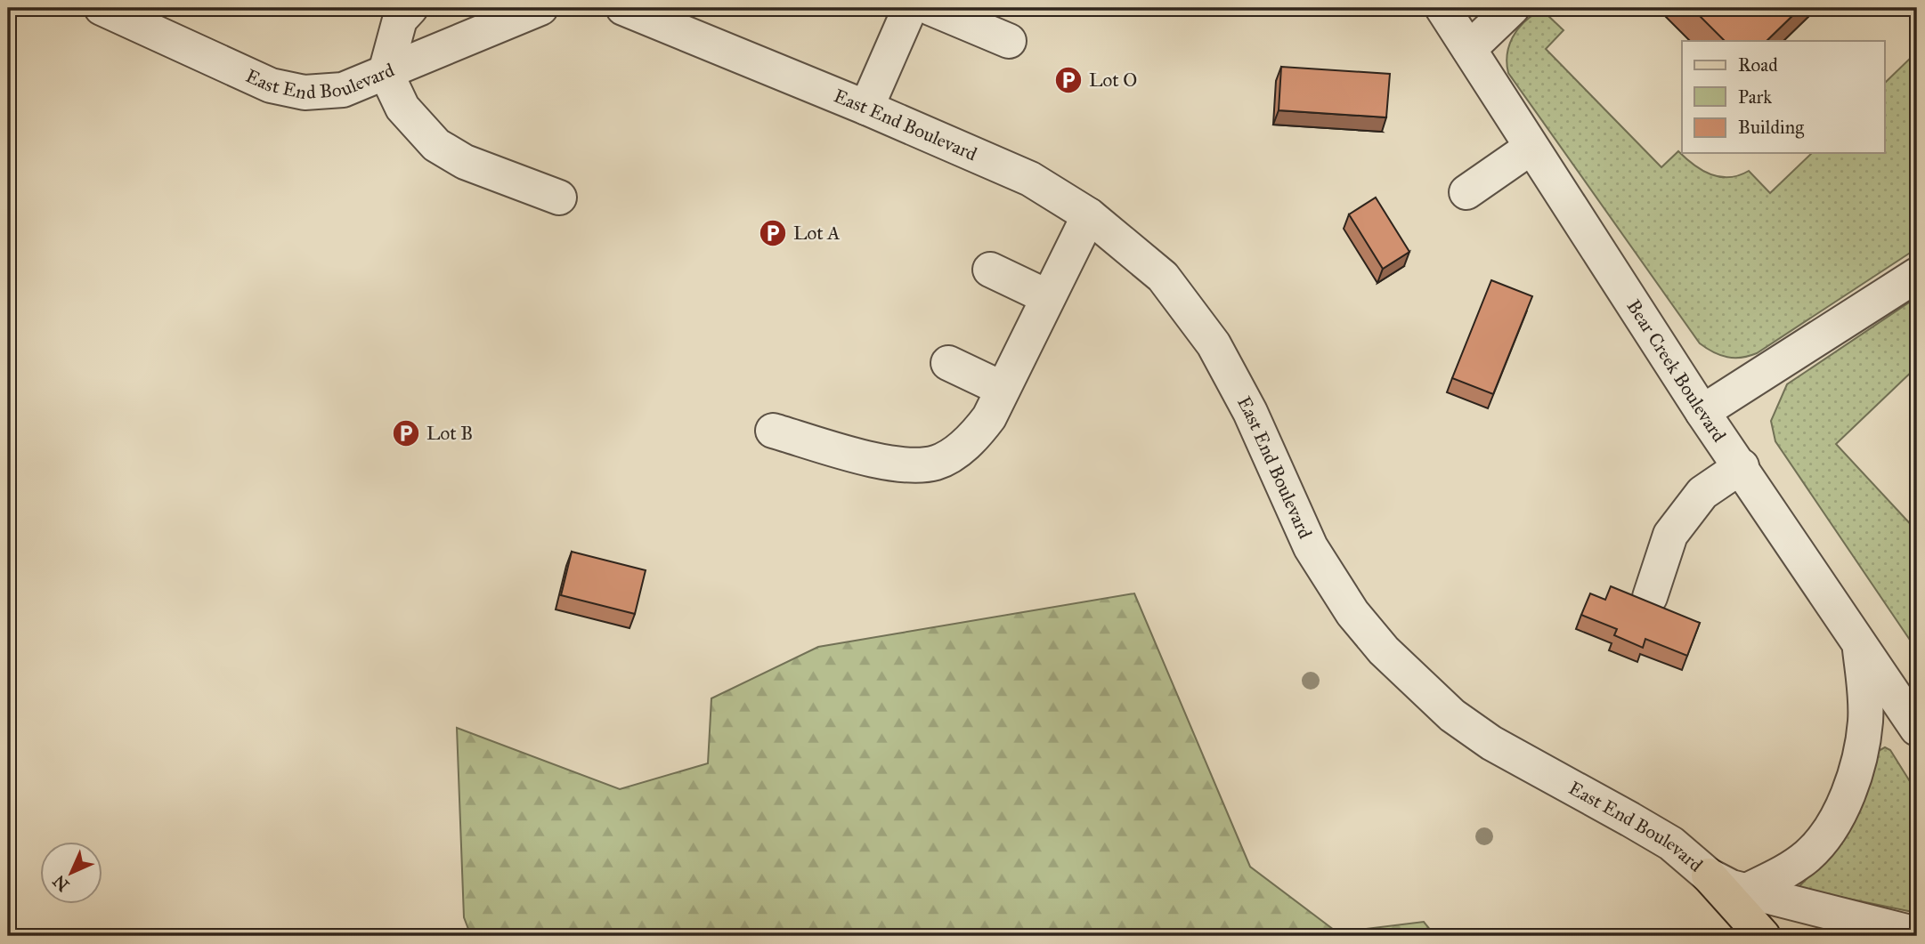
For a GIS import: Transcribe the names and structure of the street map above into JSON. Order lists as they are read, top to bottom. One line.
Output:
{"streets":{"street":["East End Boulevard","Bear Creek Boulevard"]},"places":{"parking":["Lot O","Lot A","Lot B"]},"legend":["Road","Park","Building"],"north":"bottom left"}
